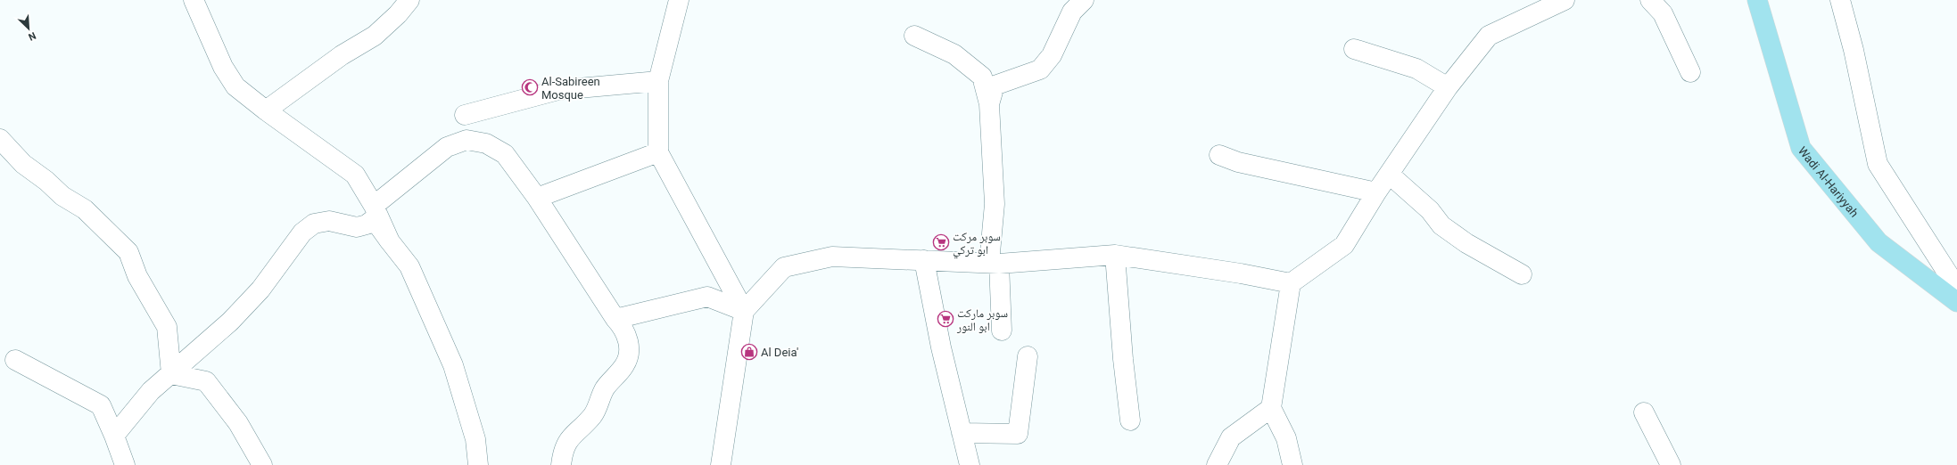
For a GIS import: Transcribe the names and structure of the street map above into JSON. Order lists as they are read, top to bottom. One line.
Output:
{"streets":{"main road":["Wadi Al-Hariyyah"]},"places":{"mosque":["Al-Sabireen Mosque"],"supermarket":["سوبر مركت ابو تركي","سوبر ماركت ابو النور"],"shop":["Al Deia'"]},"north":"bottom right"}
